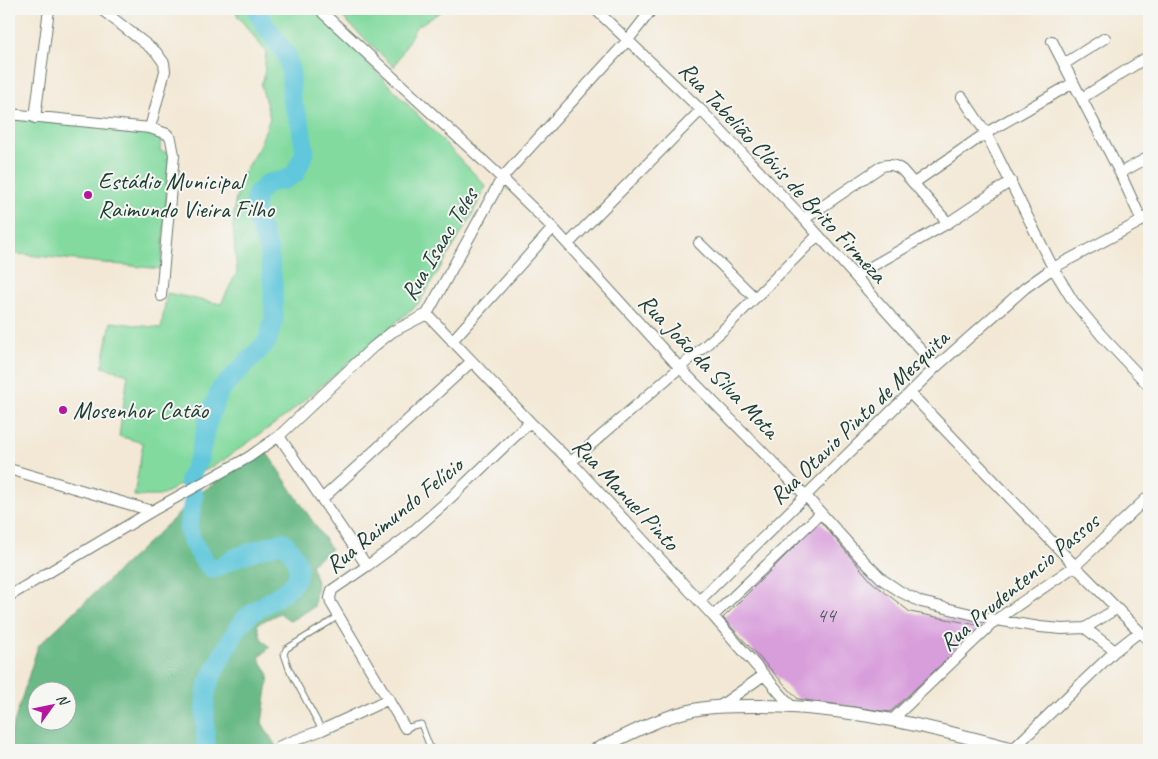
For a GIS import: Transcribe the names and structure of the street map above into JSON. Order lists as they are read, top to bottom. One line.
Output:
{"streets":{"street":["Rua Tabelião Clóvis de Brito Firmeza","Rua Isaac Teles","Rua João da Silva Mota","Rua Otavio Pinto de Mesquita","Rua Manuel Pinto","Rua Raimundo Felício","Rua Prudentencio Passos"]},"crossings":[["Rua Tabelião Clóvis de Brito Firmeza","Rua Isaac Teles"],["Rua Tabelião Clóvis de Brito Firmeza","Rua Otavio Pinto de Mesquita"],["Rua Isaac Teles","Rua João da Silva Mota"],["Rua Isaac Teles","Rua Manuel Pinto"],["Rua João da Silva Mota","Rua Otavio Pinto de Mesquita"],["Rua João da Silva Mota","Rua Prudentencio Passos"],["Rua Otavio Pinto de Mesquita","Rua Manuel Pinto"],["Rua Manuel Pinto","Rua Raimundo Felício"]],"places":["Estádio Municipal Raimundo Vieira Filho","Mosenhor Catão"],"house_numbers":["44"],"north":"top right"}
